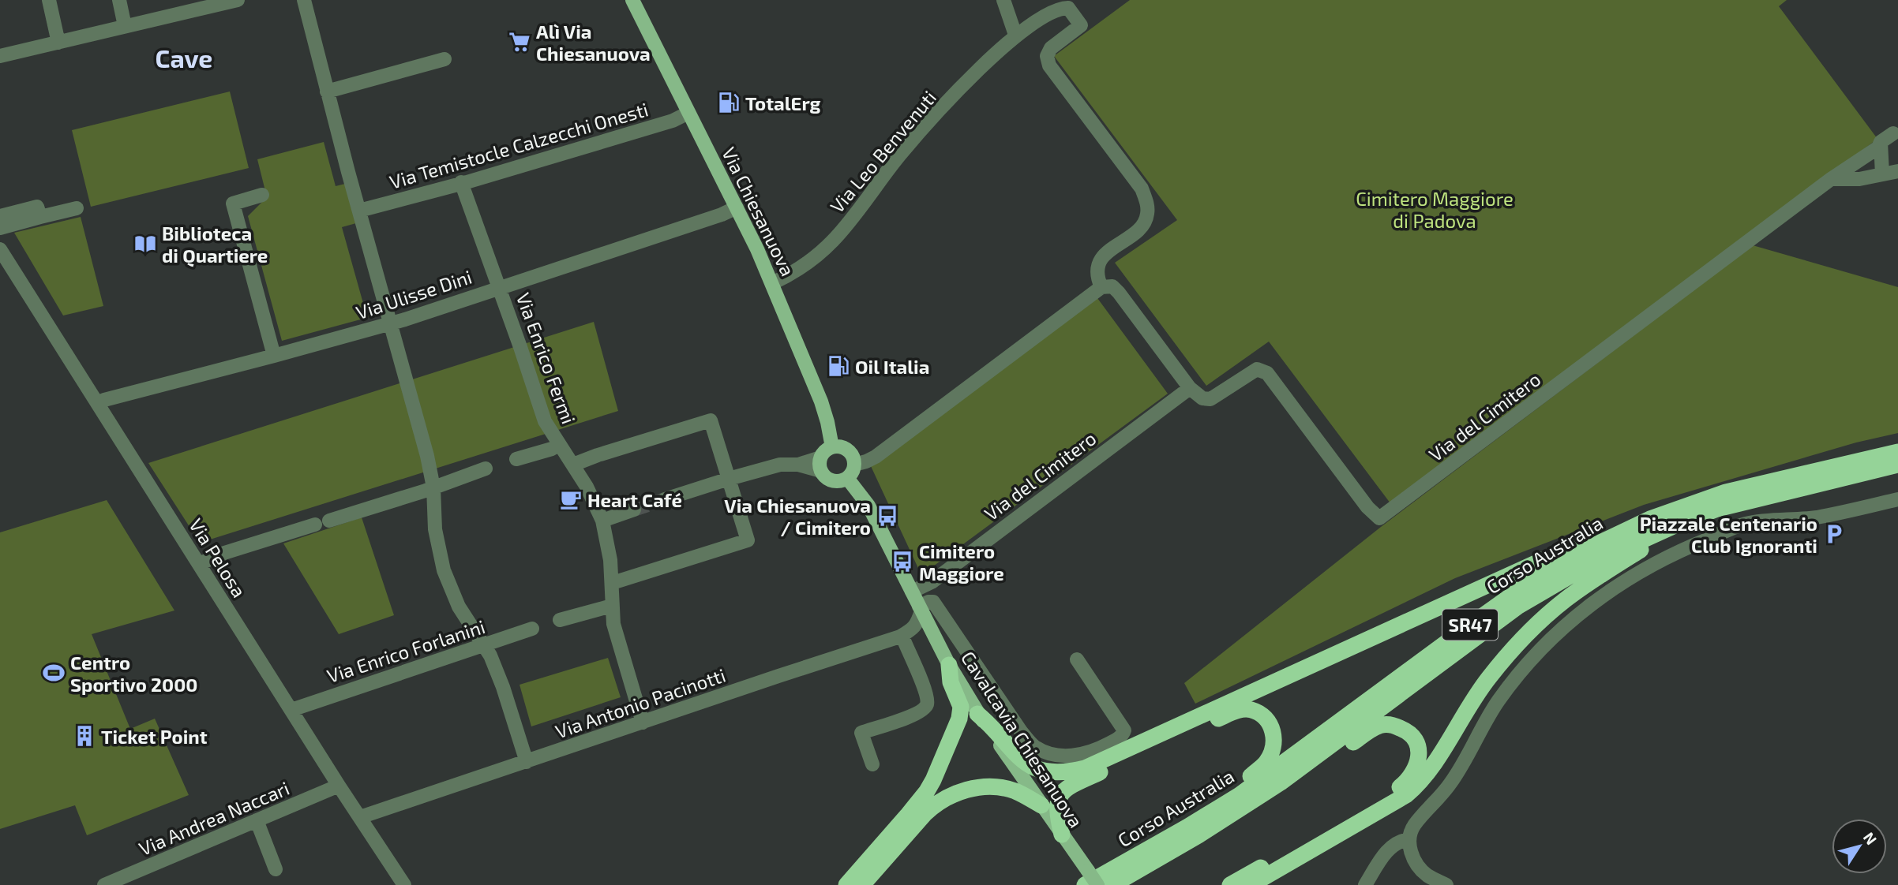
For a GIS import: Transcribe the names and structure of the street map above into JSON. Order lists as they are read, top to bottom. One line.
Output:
{"streets":{"highway":["Corso Australia","SR47"],"main road":["Via Chiesanuova","Cavalcavia Chiesanuova"],"street":["Via Temistocle Calzecchi Onesti","Via Leo Benvenuti","Via Ulisse Dini","Via Enrico Fermi","Via del Cimitero","Via Pelosa","Via Enrico Forlanini","Via Antonio Pacinotti","Via Andrea Naccari"]},"crossings":[["Via Temistocle Calzecchi Onesti","Via Chiesanuova"],["Via Temistocle Calzecchi Onesti","Via Enrico Fermi"],["Via Leo Benvenuti","Via Chiesanuova"],["Via Chiesanuova","Via Ulisse Dini"],["Via Ulisse Dini","Via Enrico Fermi"],["Via Ulisse Dini","Via Pelosa"],["Via Enrico Fermi","Via Antonio Pacinotti"],["Corso Australia","Cavalcavia Chiesanuova"],["Via Pelosa","Via Enrico Forlanini"],["Via Pelosa","Via Antonio Pacinotti"],["Via Pelosa","Via Andrea Naccari"],["Via Antonio Pacinotti","Cavalcavia Chiesanuova"]],"districts":["Cave"],"parks":["Cimitero Maggiore di Padova"],"places":{"supermarket":["Alì Via Chiesanuova"],"fuel station":["TotalErg","Oil Italia"],"library":["Biblioteca di Quartiere"],"cafe":["Heart Café"],"bus stop":["Via Chiesanuova / Cimitero","Cimitero Maggiore"],"parking":["Piazzale Centenario Club Ignoranti"],"sports":["Centro Sportivo 2000"],"building":["Ticket Point"]},"north":"top right"}
